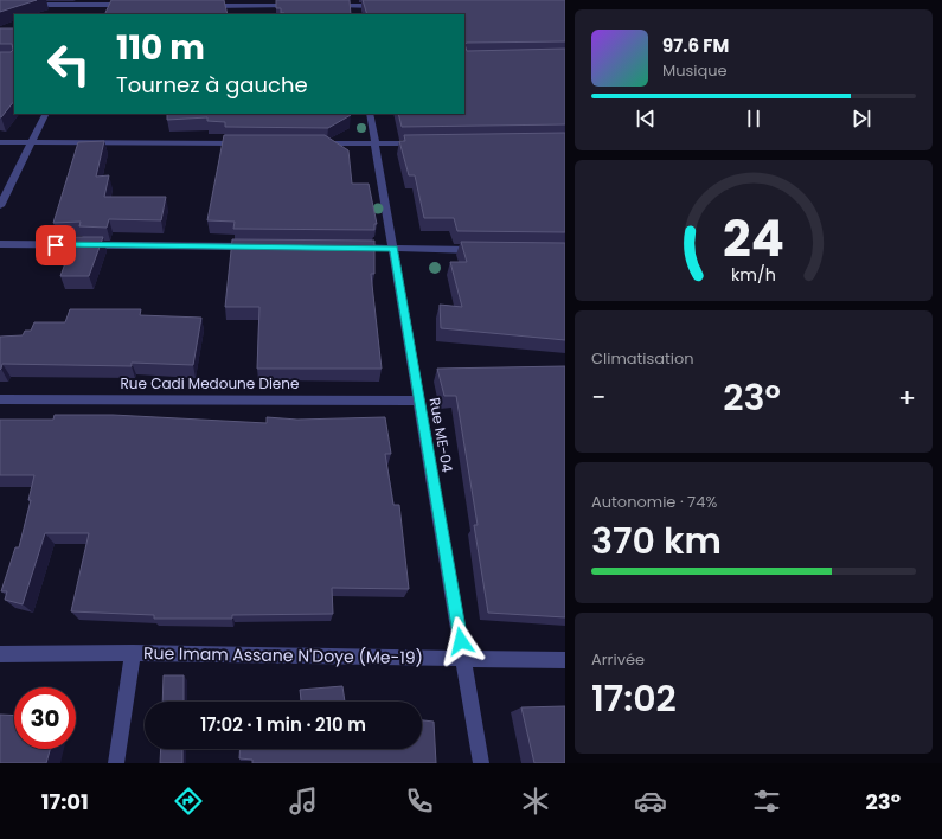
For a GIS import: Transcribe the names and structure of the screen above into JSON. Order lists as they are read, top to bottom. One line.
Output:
{"streets":{"street":["Rue Cadi Medoune Diene","Rue ME-04","Rue Imam Assane N'Doye (Me-19)"]},"crossings":[["Rue Cadi Medoune Diene","Rue ME-04"],["Rue ME-04","Rue Imam Assane N'Doye (Me-19)"]],"page":{"turn":["110 m","Tournez à gauche"],"song":["97.6 FM","Musique"],"tile":["Climatisation",["Autonomie · 74%","370 km"],["Arrivée","17:02"]],"heat":["−","23°","+"],"limit":"30","trip":"17:02 · 1 min · 210 m","tabs":["17:01","23°"],"gauge":["24","km/h"]}}
